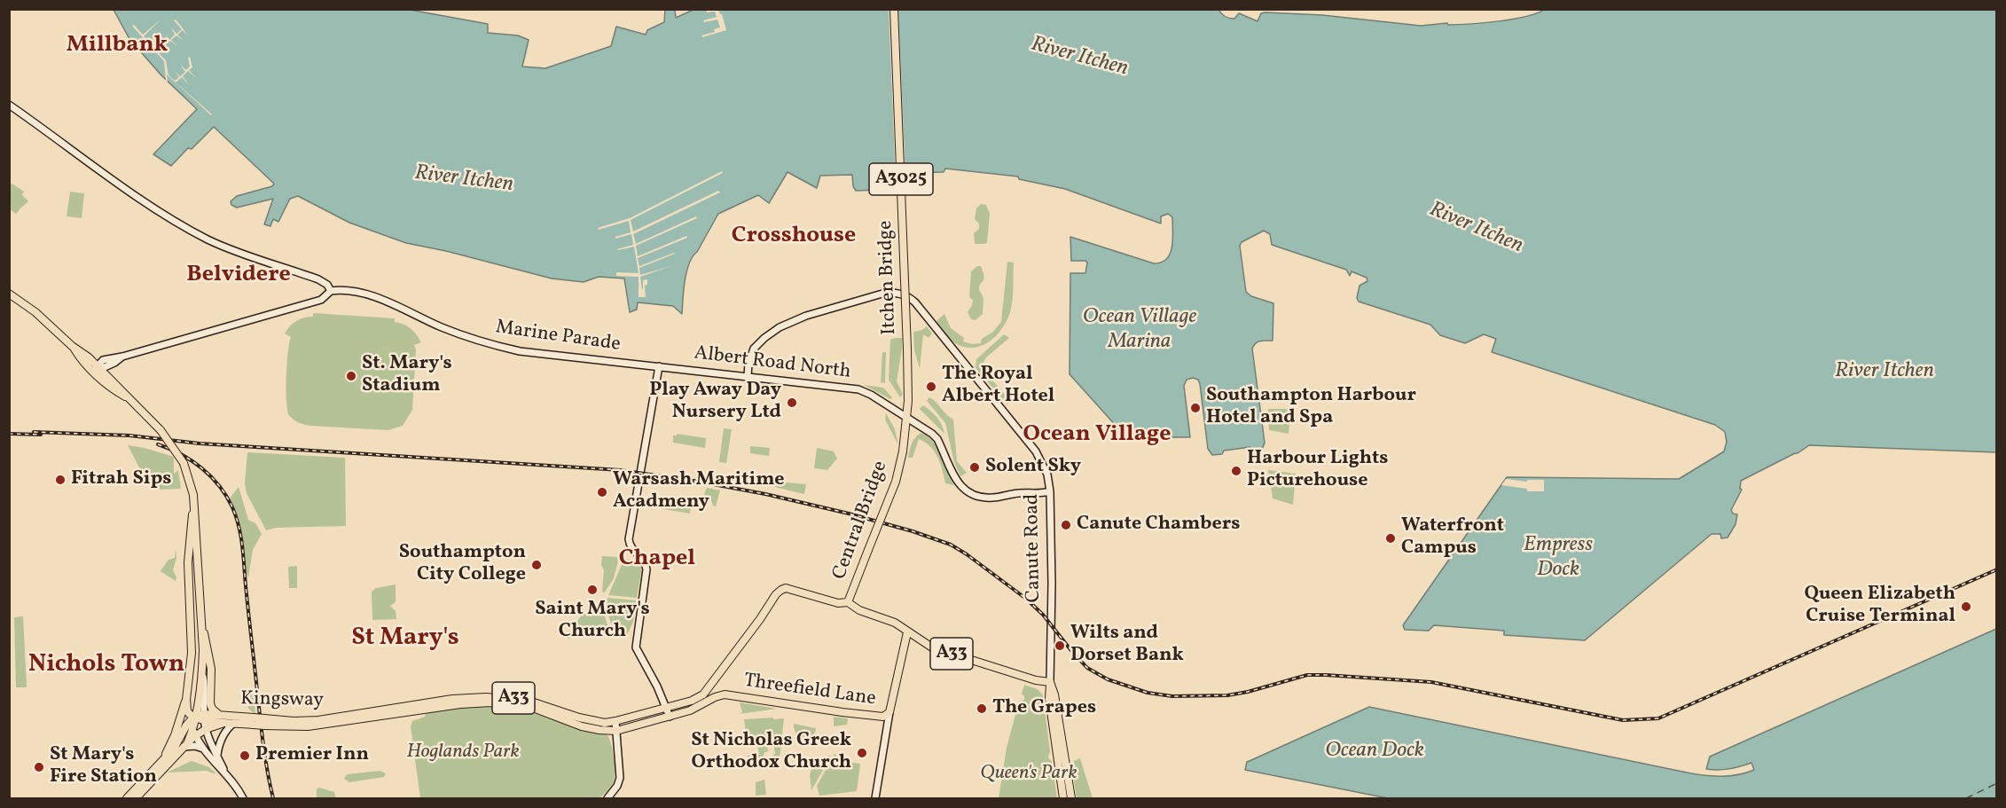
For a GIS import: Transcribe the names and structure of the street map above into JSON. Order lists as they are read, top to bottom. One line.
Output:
{"streets":{"main road":["A3025","Itchen Bridge","Central Bridge","A33","Threefield Lane","Kingsway"],"street":["Marine Parade","Albert Road North","Canute Road"]},"crossings":[["Itchen Bridge","Albert Road North"],["Itchen Bridge","Central Bridge"],["Marine Parade","Albert Road North"],["Albert Road North","Central Bridge"],["Albert Road North","Canute Road"],["Central Bridge","A33"],["Canute Road","A33"],["A33","Threefield Lane"],["A33","Kingsway"]],"districts":["Millbank","Crosshouse","Belvidere","Ocean Village","Chapel","St Mary's","Nichols Town"],"water":["River Itchen","Ocean Village Marina","Empress Dock","Ocean Dock"],"parks":["Hoglands Park","Queen's Park"],"places":["St. Mary's Stadium","The Royal Albert Hotel","Play Away Day Nursery Ltd","Southampton Harbour Hotel and Spa","Solent Sky","Harbour Lights Picturehouse","Fitrah Sips","Warsash Maritime Acadmeny","Canute Chambers","Waterfront Campus","Southampton City College","Saint Mary's Church","Queen Elizabeth Cruise Terminal","Wilts and Dorset Bank","The Grapes","St Nicholas Greek Orthodox Church","Premier Inn","St Mary's Fire Station"]}
